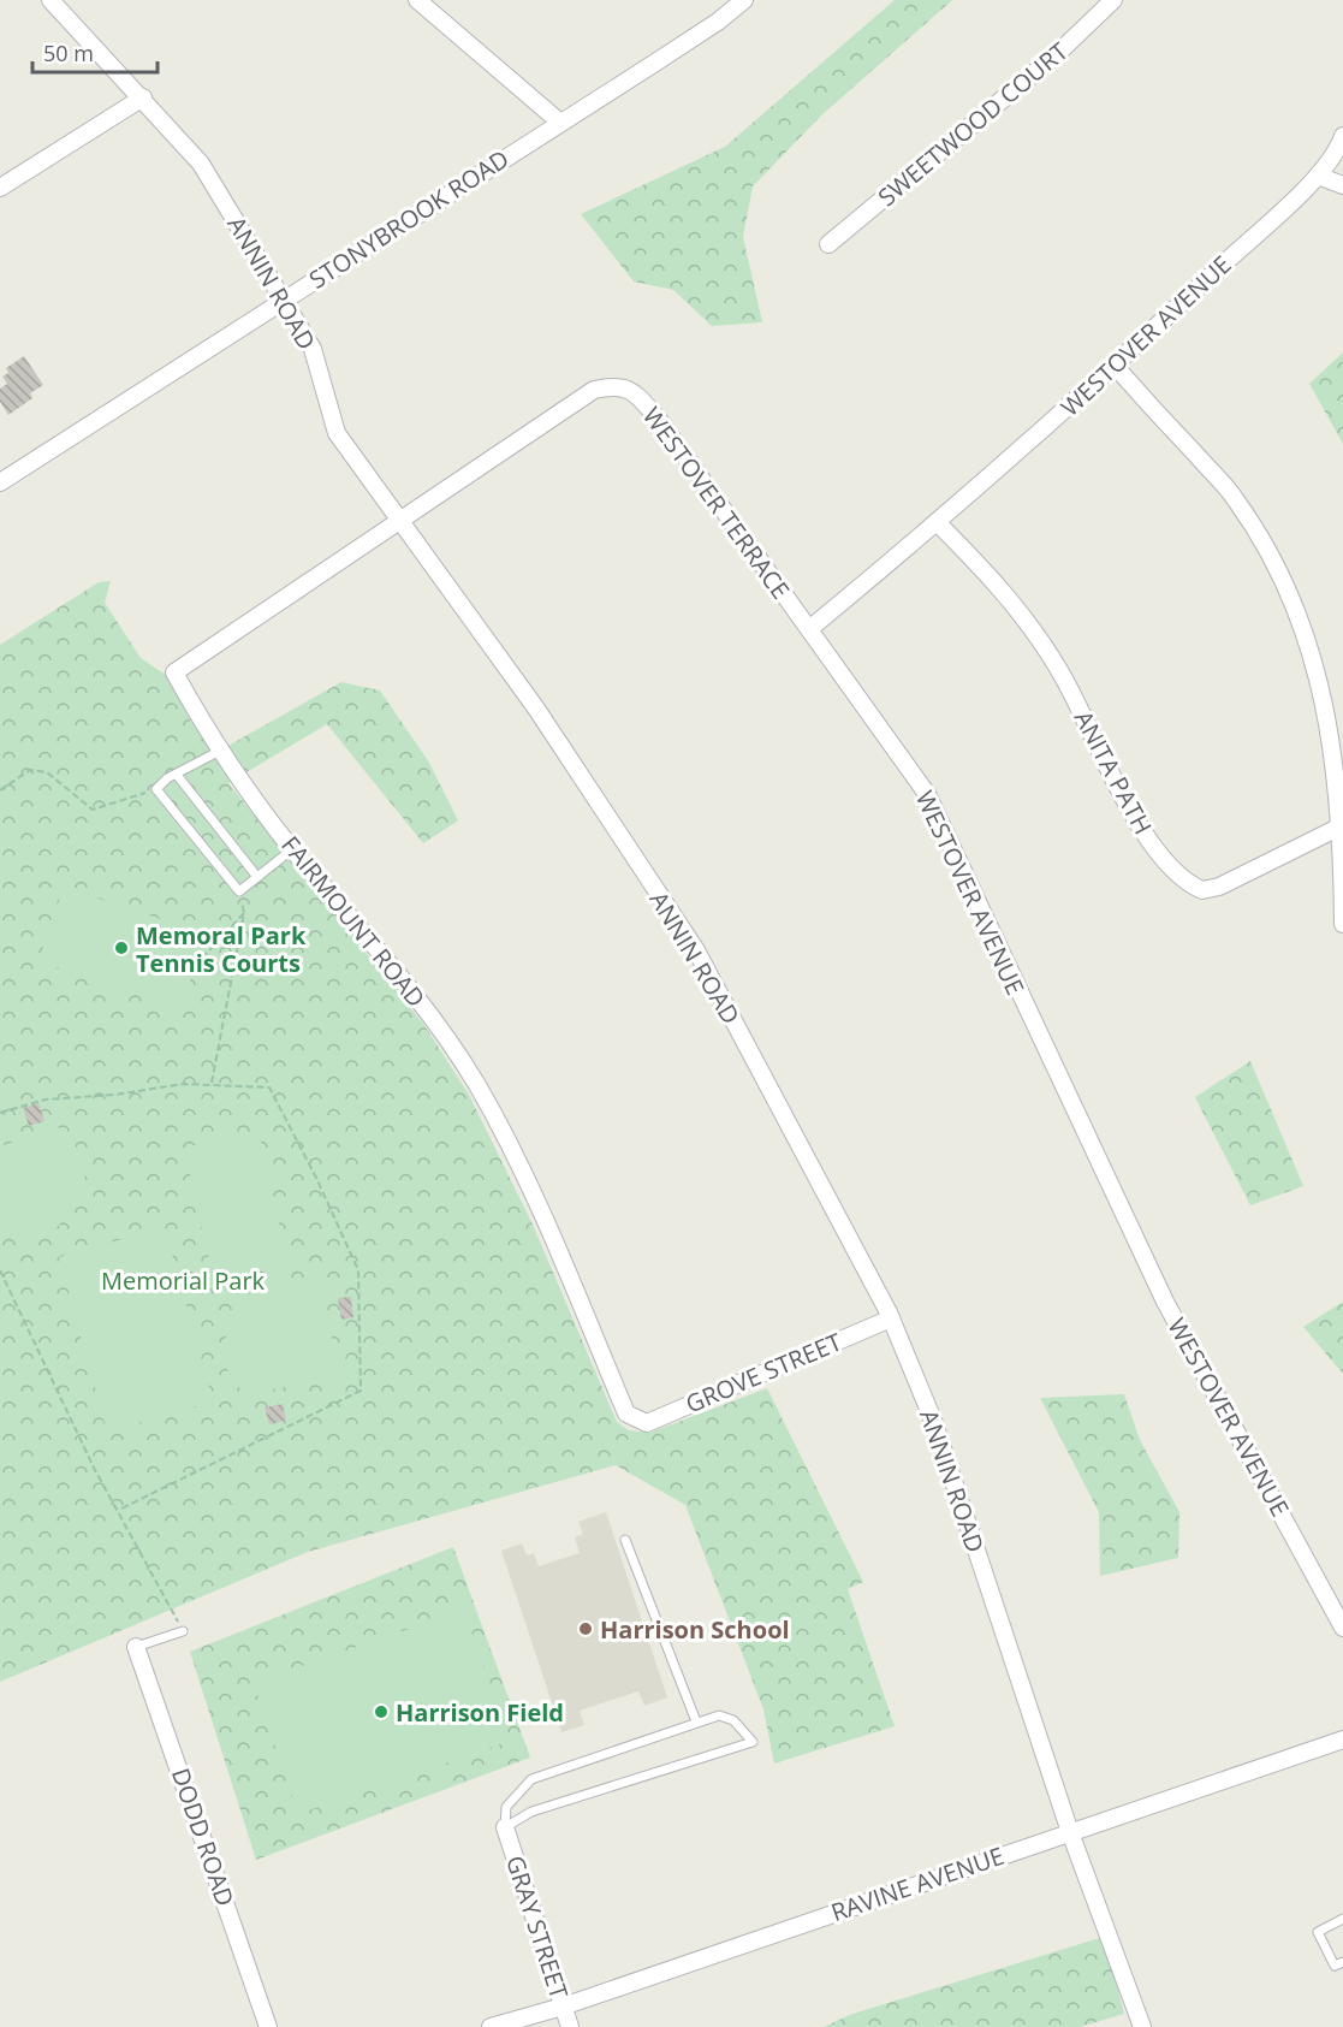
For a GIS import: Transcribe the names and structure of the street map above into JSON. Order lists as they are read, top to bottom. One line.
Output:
{"streets":{"street":["SWEETWOOD COURT","STONYBROOK ROAD","ANNIN ROAD","WESTOVER AVENUE","WESTOVER TERRACE","ANITA PATH","FAIRMOUNT ROAD","GROVE STREET","DODD ROAD","RAVINE AVENUE","GRAY STREET"]},"crossings":[["STONYBROOK ROAD","ANNIN ROAD"],["ANNIN ROAD","WESTOVER TERRACE"],["ANNIN ROAD","FAIRMOUNT ROAD"],["ANNIN ROAD","GROVE STREET"],["ANNIN ROAD","RAVINE AVENUE"],["WESTOVER AVENUE","WESTOVER TERRACE"],["WESTOVER AVENUE","ANITA PATH"],["WESTOVER TERRACE","FAIRMOUNT ROAD"],["FAIRMOUNT ROAD","GROVE STREET"],["RAVINE AVENUE","GRAY STREET"]],"parks":["Memorial Park"],"places":["Memoral Park Tennis Courts","Harrison School","Harrison Field"],"scale_bar":"50 m"}
